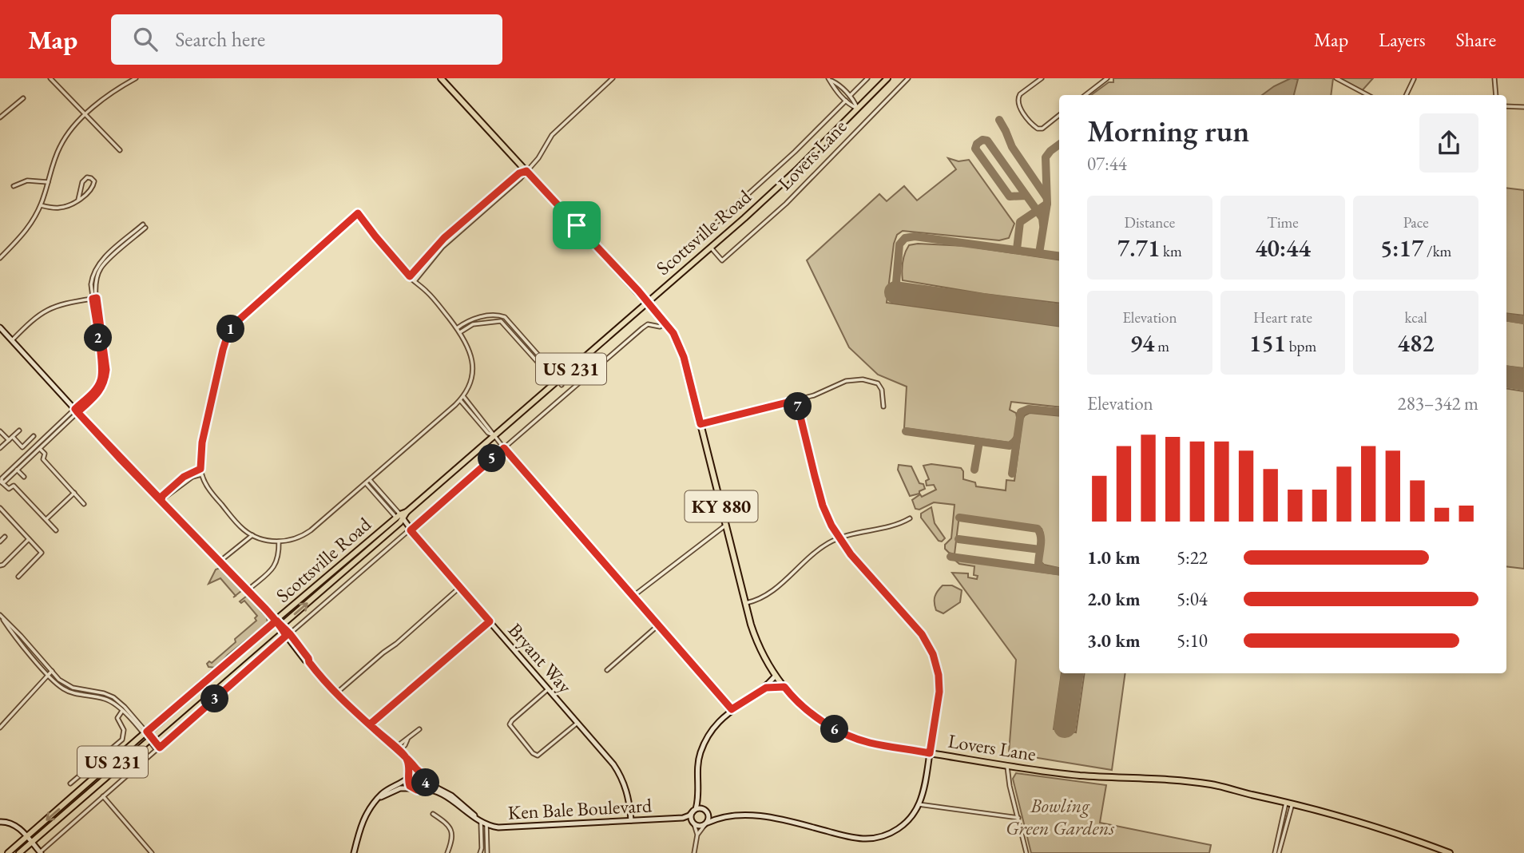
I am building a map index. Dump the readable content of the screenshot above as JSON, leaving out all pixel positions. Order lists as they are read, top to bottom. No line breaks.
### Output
{"streets":{"main road":["Lovers Lane","Scottsville Road","US 231","KY 880","Bryant Way","Ken Bale Boulevard"]},"crossings":[["Lovers Lane","Scottsville Road"],["Lovers Lane","Ken Bale Boulevard"],["Scottsville Road","Bryant Way"],["Bryant Way","Ken Bale Boulevard"]],"parks":["Bowling Green Gardens"],"page":{"header":"Map","search":"Search here","nav":["Map","Layers","Share"],"heading":["Morning run","07:44"],"stats":[["Distance","7.71 km"],["Time","40:44"],["Pace","5:17 /km"],["Elevation","94 m"],["Heart rate","151 bpm"],["kcal","482"]],"pins":["1","2","7","5","3","6","4"],"chart":["Elevation","283–342 m"],"list":[{"name":"1.0 km","note":"5:22"},{"name":"2.0 km","note":"5:04"},{"name":"3.0 km","note":"5:10"}]}}
